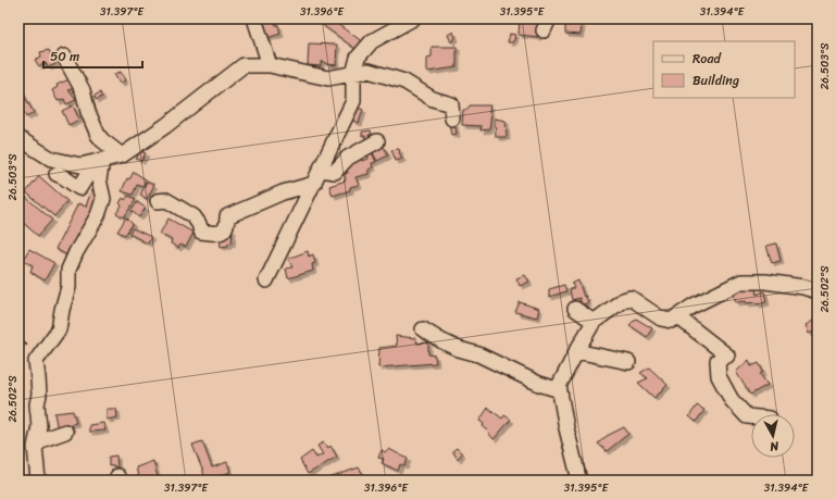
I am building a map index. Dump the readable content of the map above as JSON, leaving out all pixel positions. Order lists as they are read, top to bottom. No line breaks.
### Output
{"legend":["Road","Building"],"scale_bar":"50 m","north":"bottom","coordinates":["31.397°E","31.396°E","31.395°E","31.394°E","26.503°S","26.502°S"]}
